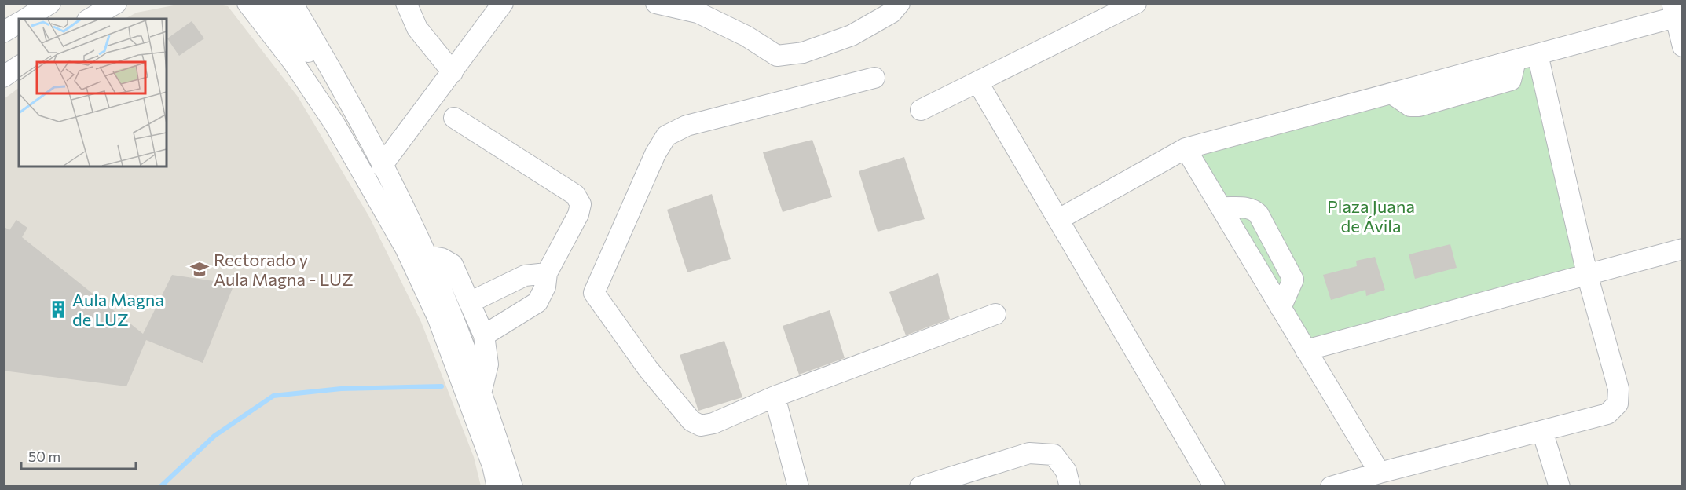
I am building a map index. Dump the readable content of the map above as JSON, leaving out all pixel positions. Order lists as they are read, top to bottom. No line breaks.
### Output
{"parks":["Plaza Juana de Ávila"],"places":{"school or university":["Rectorado y Aula Magna - LUZ"],"building":["Aula Magna de LUZ"]},"scale_bar":"50 m"}
